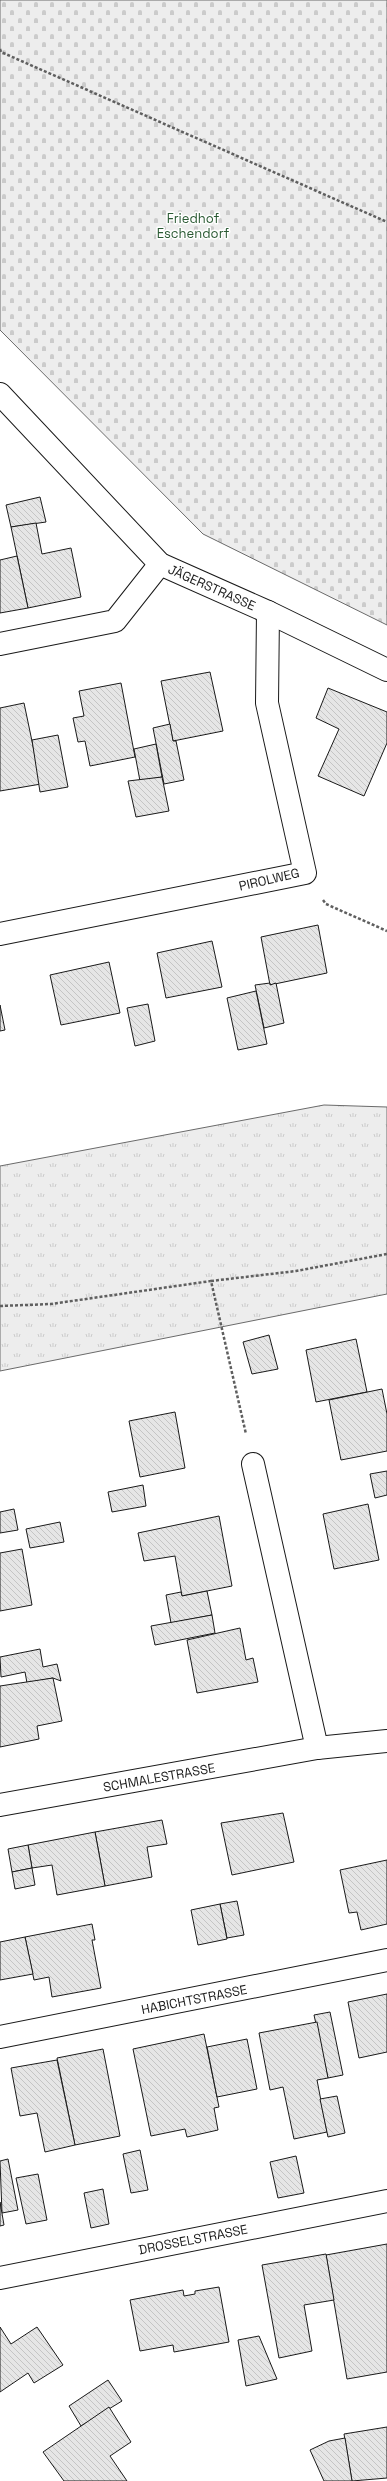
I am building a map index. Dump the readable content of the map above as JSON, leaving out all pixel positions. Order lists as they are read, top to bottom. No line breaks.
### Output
{"streets":{"street":["JÄGERSTRASSE","PIROLWEG","SCHMALESTRASSE","HABICHTSTRASSE","DROSSELSTRASSE"]},"crossings":[["JÄGERSTRASSE","PIROLWEG"]],"parks":["Friedhof Eschendorf"]}
